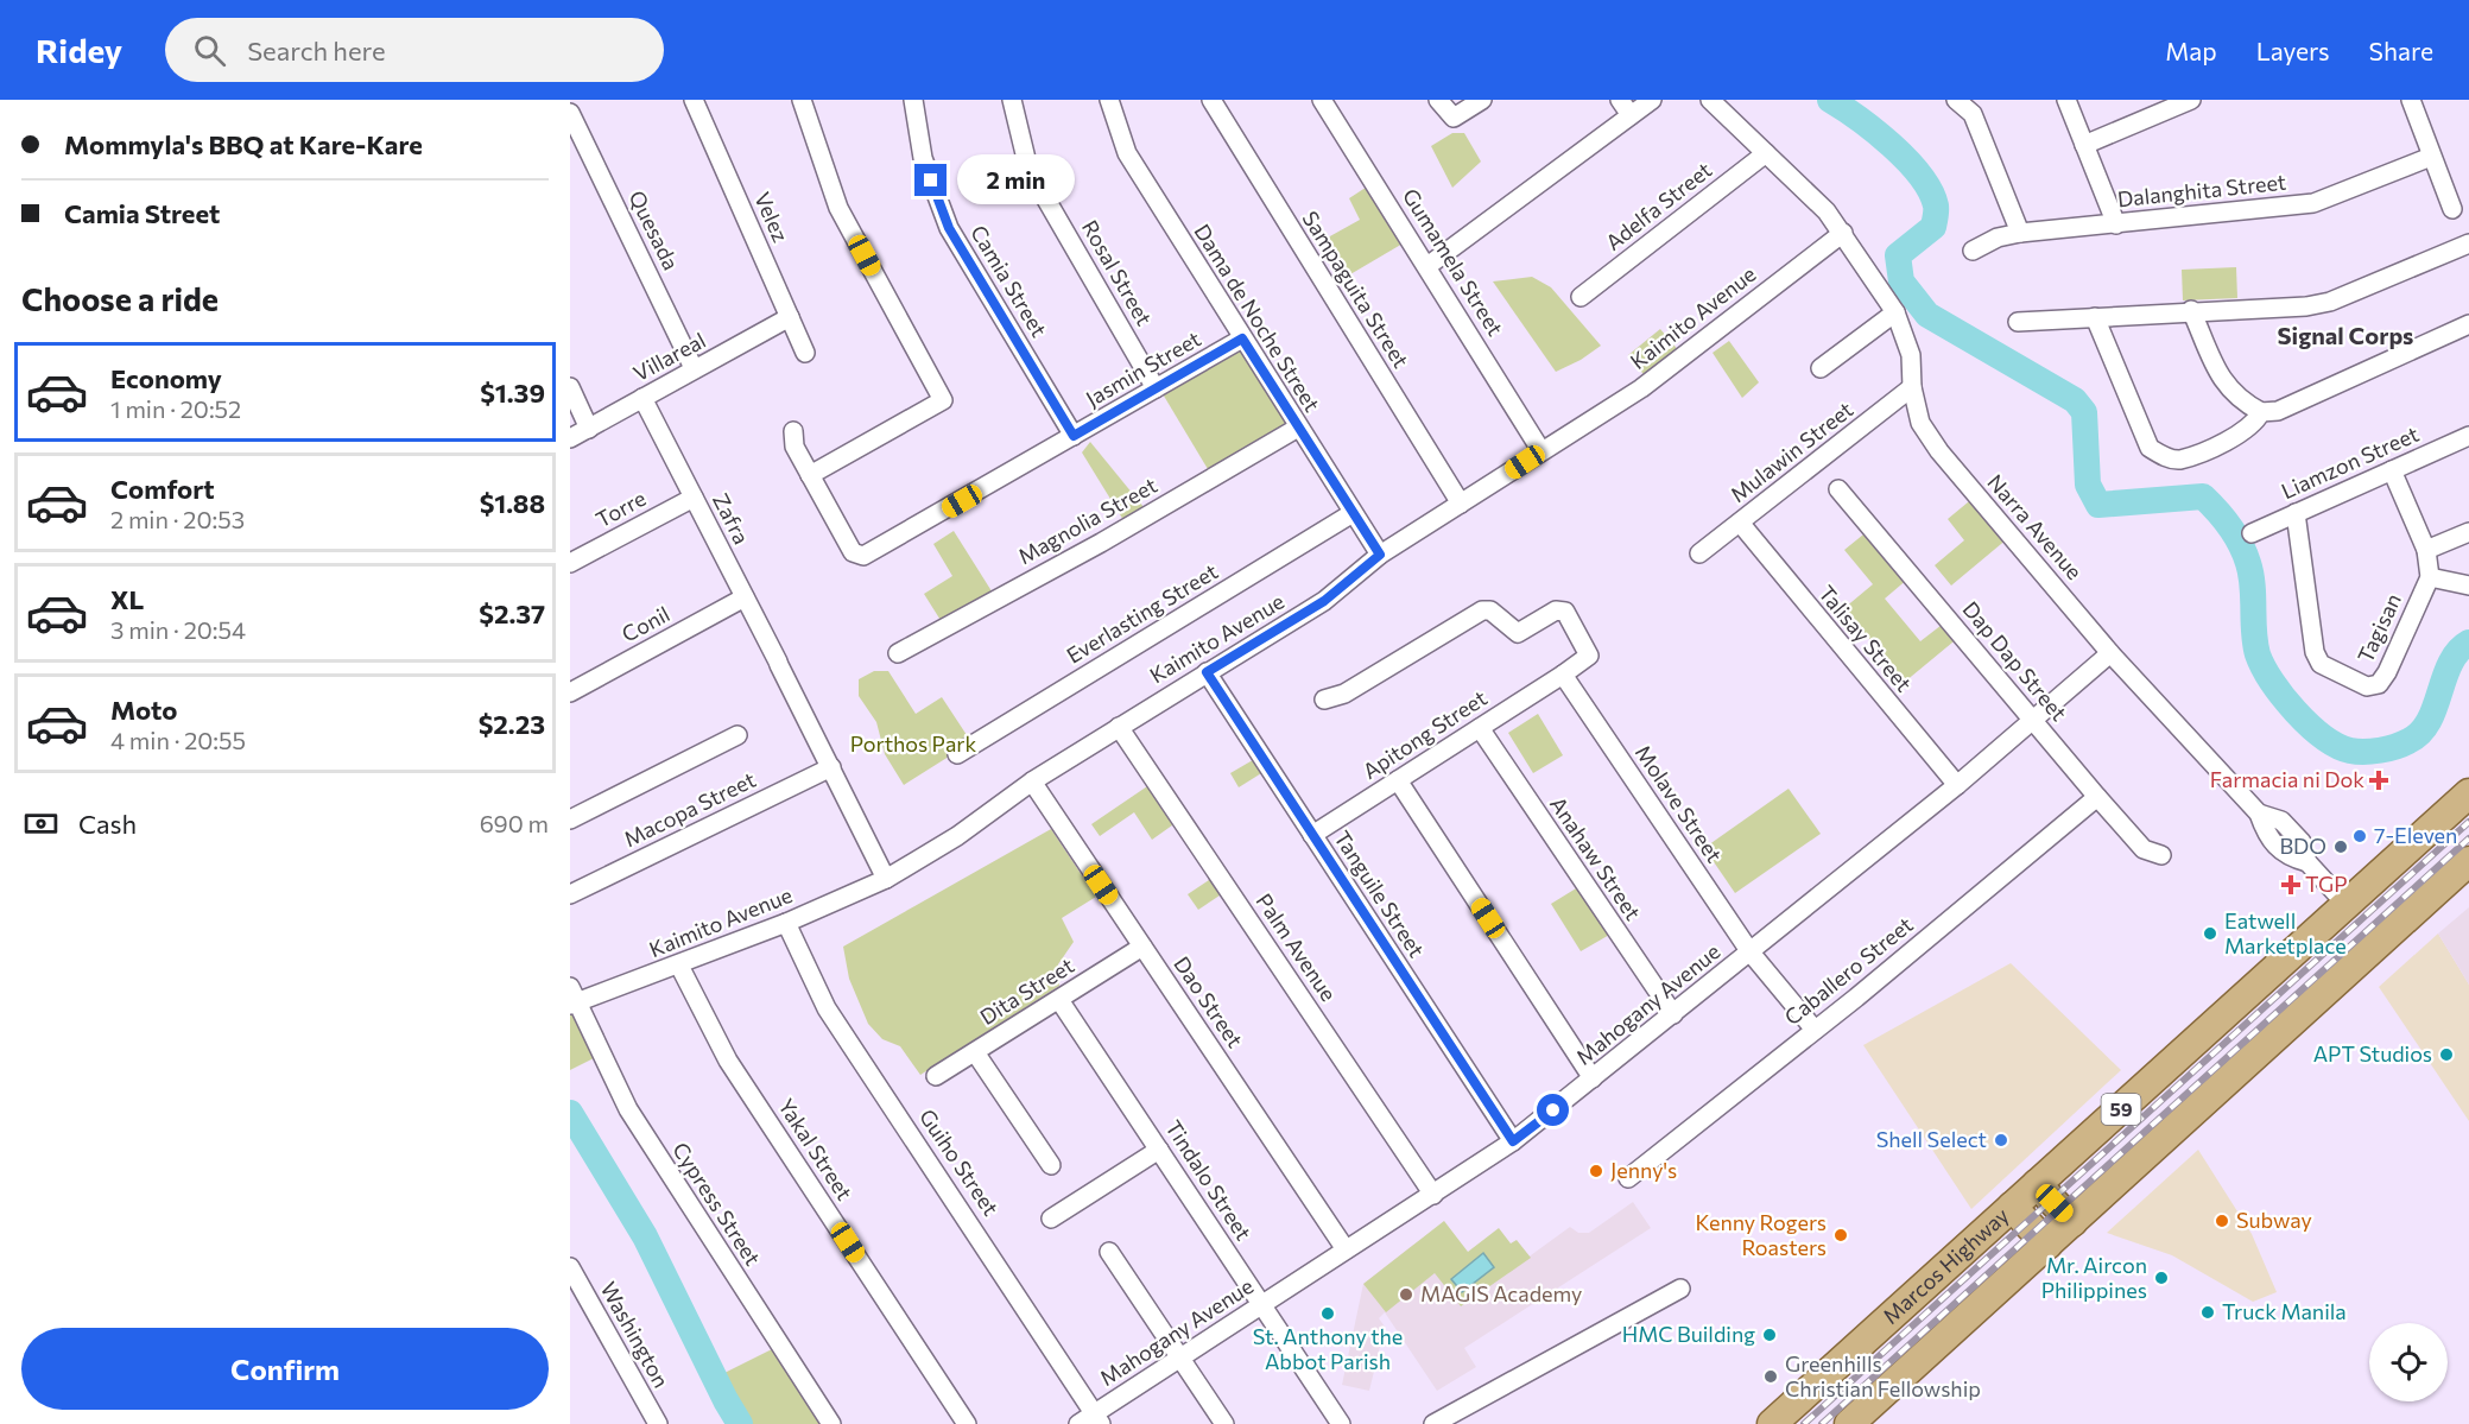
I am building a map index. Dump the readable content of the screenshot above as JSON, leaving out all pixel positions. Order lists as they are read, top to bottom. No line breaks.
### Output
{"streets":{"main road":["59","Marcos Highway"],"street":["Dalanghita Street","Adelfa Street","Velez","Quesada","Gumamela Street","Rosal Street","Camia Street","Sampaguita Street","Dama de Noche Street","Kaimito Avenue","Villareal","Jasmin Street","Mulawin Street","Liamzon Street","Torre","Zafra","Magnolia Street","Narra Avenue","Everlasting Street","Conil","Tagisan","Talisay Street","Dap Dap Street","Apitong Street","Molave Street","Macopa Street","Anahaw Street","Tanguile Street","Palm Avenue","Caballero Street","Dita Street","Dao Street","Mahogany Avenue","Yakal Street","Guiho Street","Tindalo Street","Cypress Street","Washington"]},"crossings":[["Adelfa Street","Narra Avenue"],["Velez","Villareal"],["Quesada","Villareal"],["Gumamela Street","Kaimito Avenue"],["Rosal Street","Jasmin Street"],["Camia Street","Jasmin Street"],["Sampaguita Street","Kaimito Avenue"],["Dama de Noche Street","Kaimito Avenue"],["Dama de Noche Street","Jasmin Street"],["Dama de Noche Street","Magnolia Street"],["Dama de Noche Street","Everlasting Street"],["Kaimito Avenue","Zafra"],["Kaimito Avenue","Narra Avenue"],["Kaimito Avenue","Tanguile Street"],["Kaimito Avenue","Palm Avenue"],["Kaimito Avenue","Dao Street"],["Kaimito Avenue","Yakal Street"],["Kaimito Avenue","Guiho Street"],["Kaimito Avenue","Cypress Street"],["Villareal","Zafra"],["Mulawin Street","Narra Avenue"],["Mulawin Street","Talisay Street"],["Liamzon Street","Tagisan"],["Torre","Zafra"],["Zafra","Conil"],["Zafra","Macopa Street"],["Narra Avenue","Mahogany Avenue"],["Narra Avenue","Marcos Highway"],["Talisay Street","Mahogany Avenue"],["Dap Dap Street","Caballero Street"],["Dap Dap Street","Mahogany Avenue"],["Apitong Street","Molave Street"],["Apitong Street","Anahaw Street"],["Apitong Street","Tanguile Street"],["Molave Street","Caballero Street"],["Molave Street","Mahogany Avenue"],["Anahaw Street","Mahogany Avenue"],["Tanguile Street","Mahogany Avenue"],["Palm Avenue","Mahogany Avenue"],["Dita Street","Dao Street"],["Dita Street","Tindalo Street"],["Dao Street","Mahogany Avenue"],["Mahogany Avenue","Guiho Street"],["Mahogany Avenue","Tindalo Street"]],"districts":["Signal Corps"],"parks":["Porthos Park"],"places":{"health":["Farmacia ni Dok","TGP"],"other":["7-Eleven","BDO","Eatwell Marketplace","APT Studios","Shell Select","Jenny's","Subway","Kenny Rogers Roasters","Mr. Aircon Philippines","MAGIS Academy","Truck Manila","St. Anthony the Abbot Parish","HMC Building","Greenhills Christian Fellowship"]},"page":{"header":"Ridey","search":"Search here","nav":["Map","Layers","Share"],"banner":["Mommyla's BBQ at Kare-Kare","Camia Street"],"bubble":"2 min","heading":"Choose a ride","list":[{"name":"Economy","note":"1 min · 20:52","value":"$1.39"},{"name":"Comfort","note":"2 min · 20:53","value":"$1.88"},{"name":"XL","note":"3 min · 20:54","value":"$2.37"},{"name":"Moto","note":"4 min · 20:55","value":"$2.23"}],"pay":["Cash","690 m"],"buttons":"Confirm"}}
